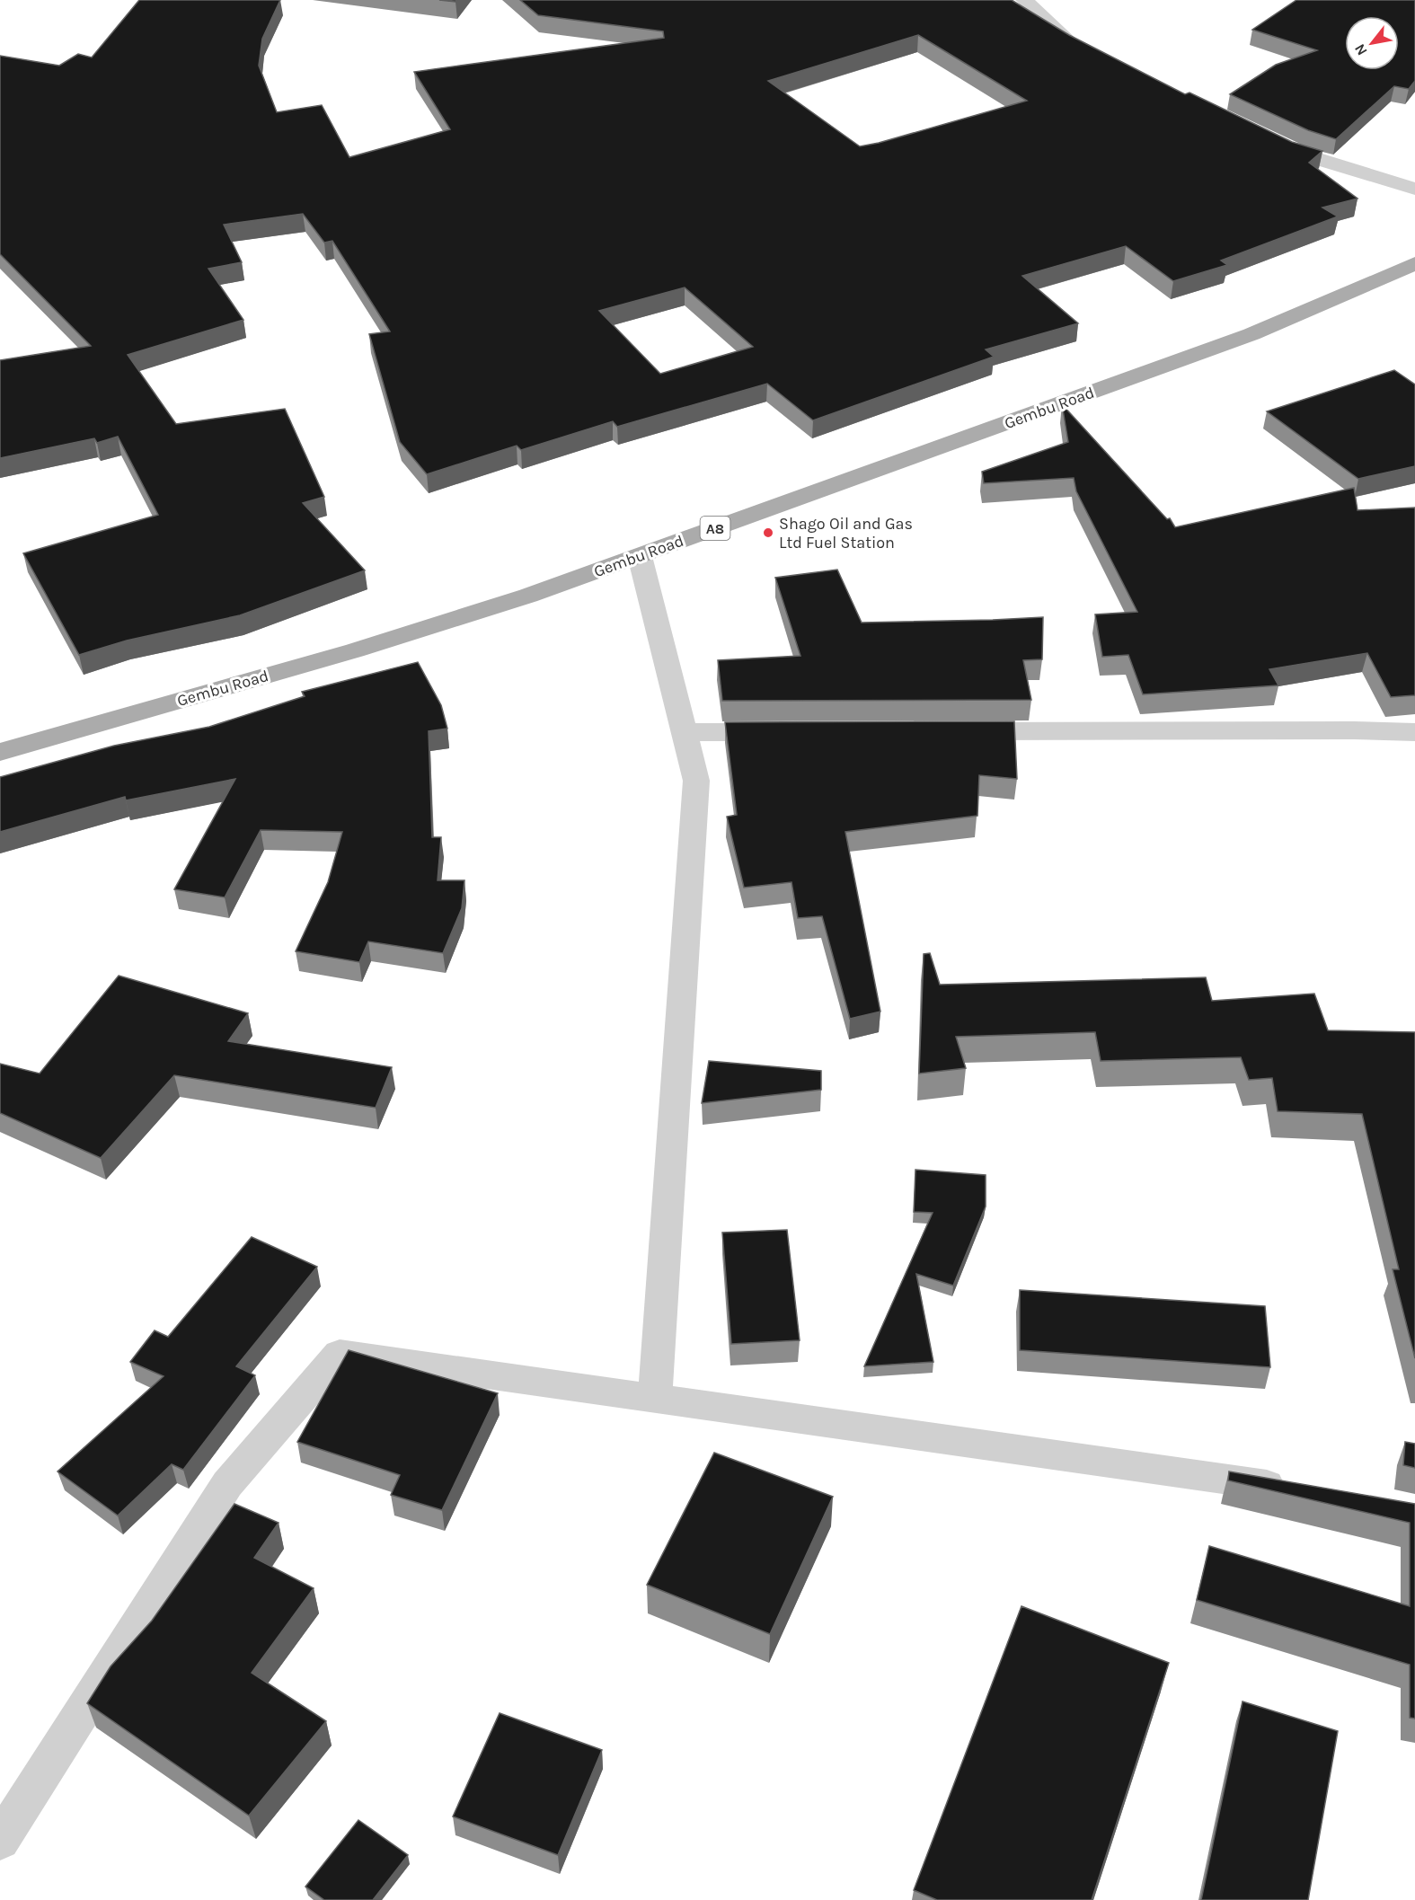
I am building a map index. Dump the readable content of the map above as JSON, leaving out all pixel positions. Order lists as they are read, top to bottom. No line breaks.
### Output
{"streets":{"main road":["Gembu Road","A8"]},"places":["Shago Oil and Gas Ltd Fuel Station"],"north":"bottom left"}
